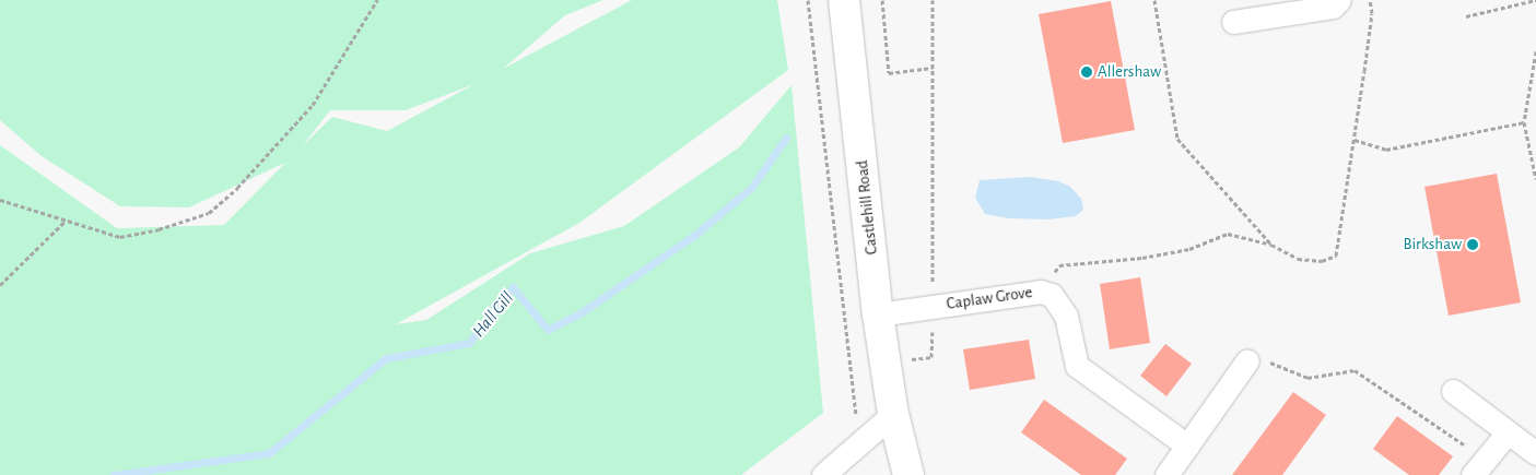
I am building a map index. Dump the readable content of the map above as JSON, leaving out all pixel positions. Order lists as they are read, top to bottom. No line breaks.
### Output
{"streets":{"main road":["Castlehill Road"],"street":["Caplaw Grove"]},"crossings":[["Castlehill Road","Caplaw Grove"]],"water":["Hall Gill"],"places":["Allershaw","Birkshaw"]}
